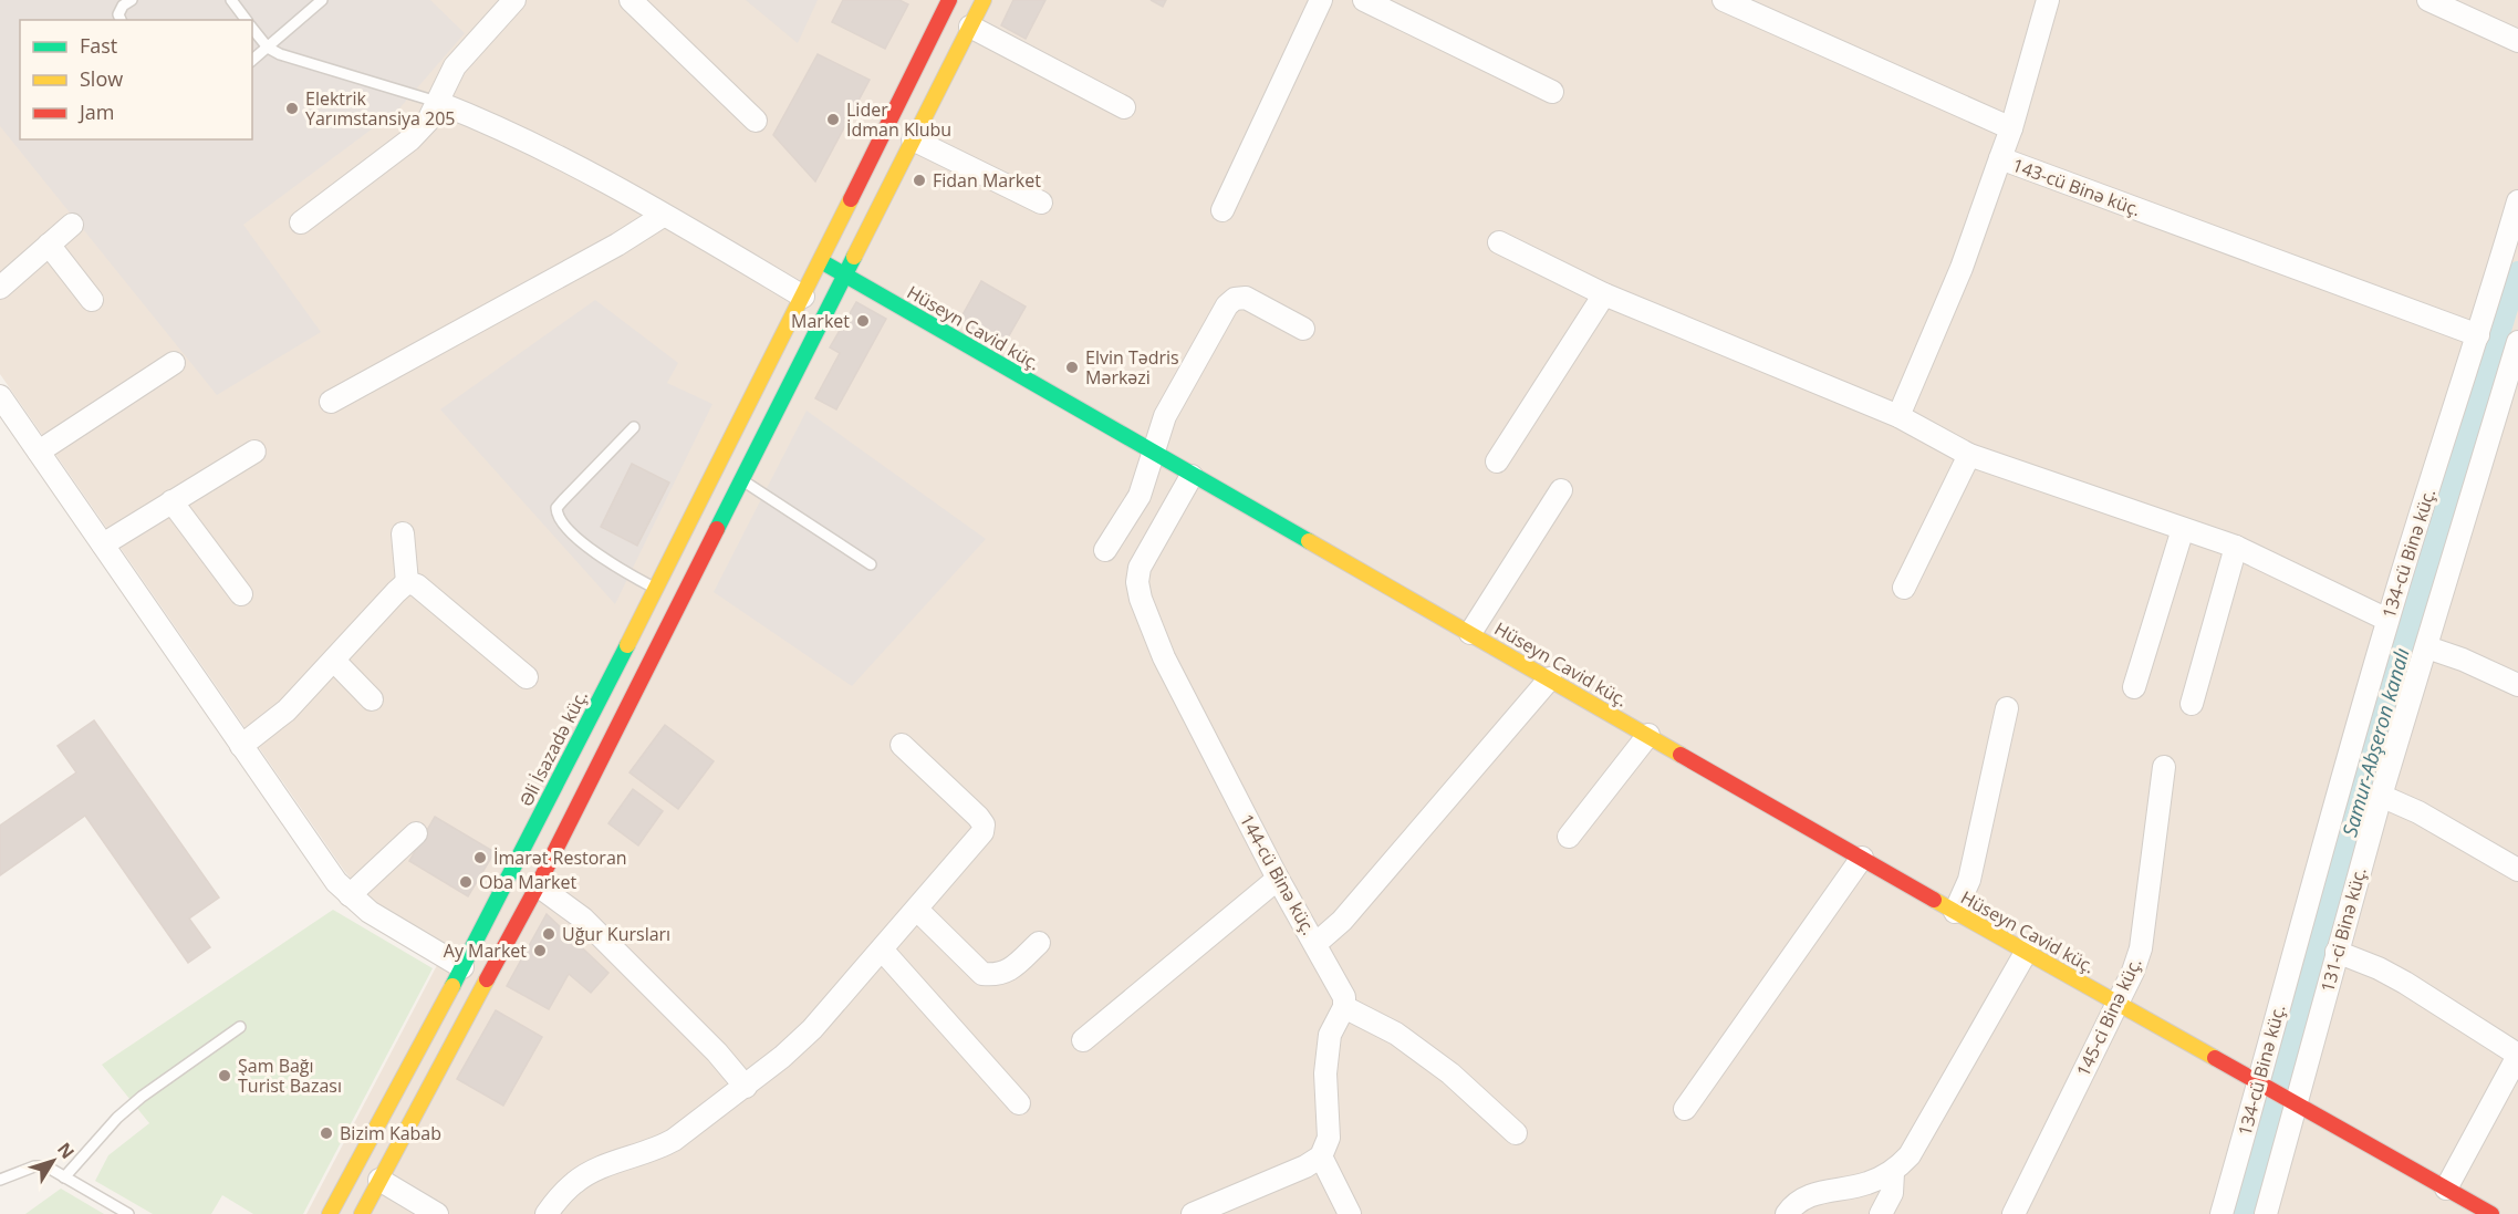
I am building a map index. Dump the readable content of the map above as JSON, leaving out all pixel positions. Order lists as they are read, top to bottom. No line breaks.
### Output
{"streets":{"main road":["Hüseyn Cavid küç.","Əli İsazadə küç."],"street":["143-cü Binə küç.","134-cü Binə küç.","144-cü Binə küç.","131-ci Binə küç.","145-ci Binə küç."]},"crossings":[["143-cü Binə küç.","134-cü Binə küç."],["Hüseyn Cavid küç.","134-cü Binə küç."],["Hüseyn Cavid küç.","Əli İsazadə küç."],["Hüseyn Cavid küç.","144-cü Binə küç."],["Hüseyn Cavid küç.","131-ci Binə küç."],["Hüseyn Cavid küç.","145-ci Binə küç."]],"water":["Samur-Abşeron kanalı"],"places":["Elektrik Yarımstansiya 205","Lider İdman Klubu","Fidan Market","Market","Elvin Tədris Mərkəzi","İmarət Restoran","Oba Market","Uğur Kursları","Ay Market","Şam Bağı Turist Bazası","Bizim Kabab"],"legend":["Fast","Slow","Jam"],"north":"top right"}
